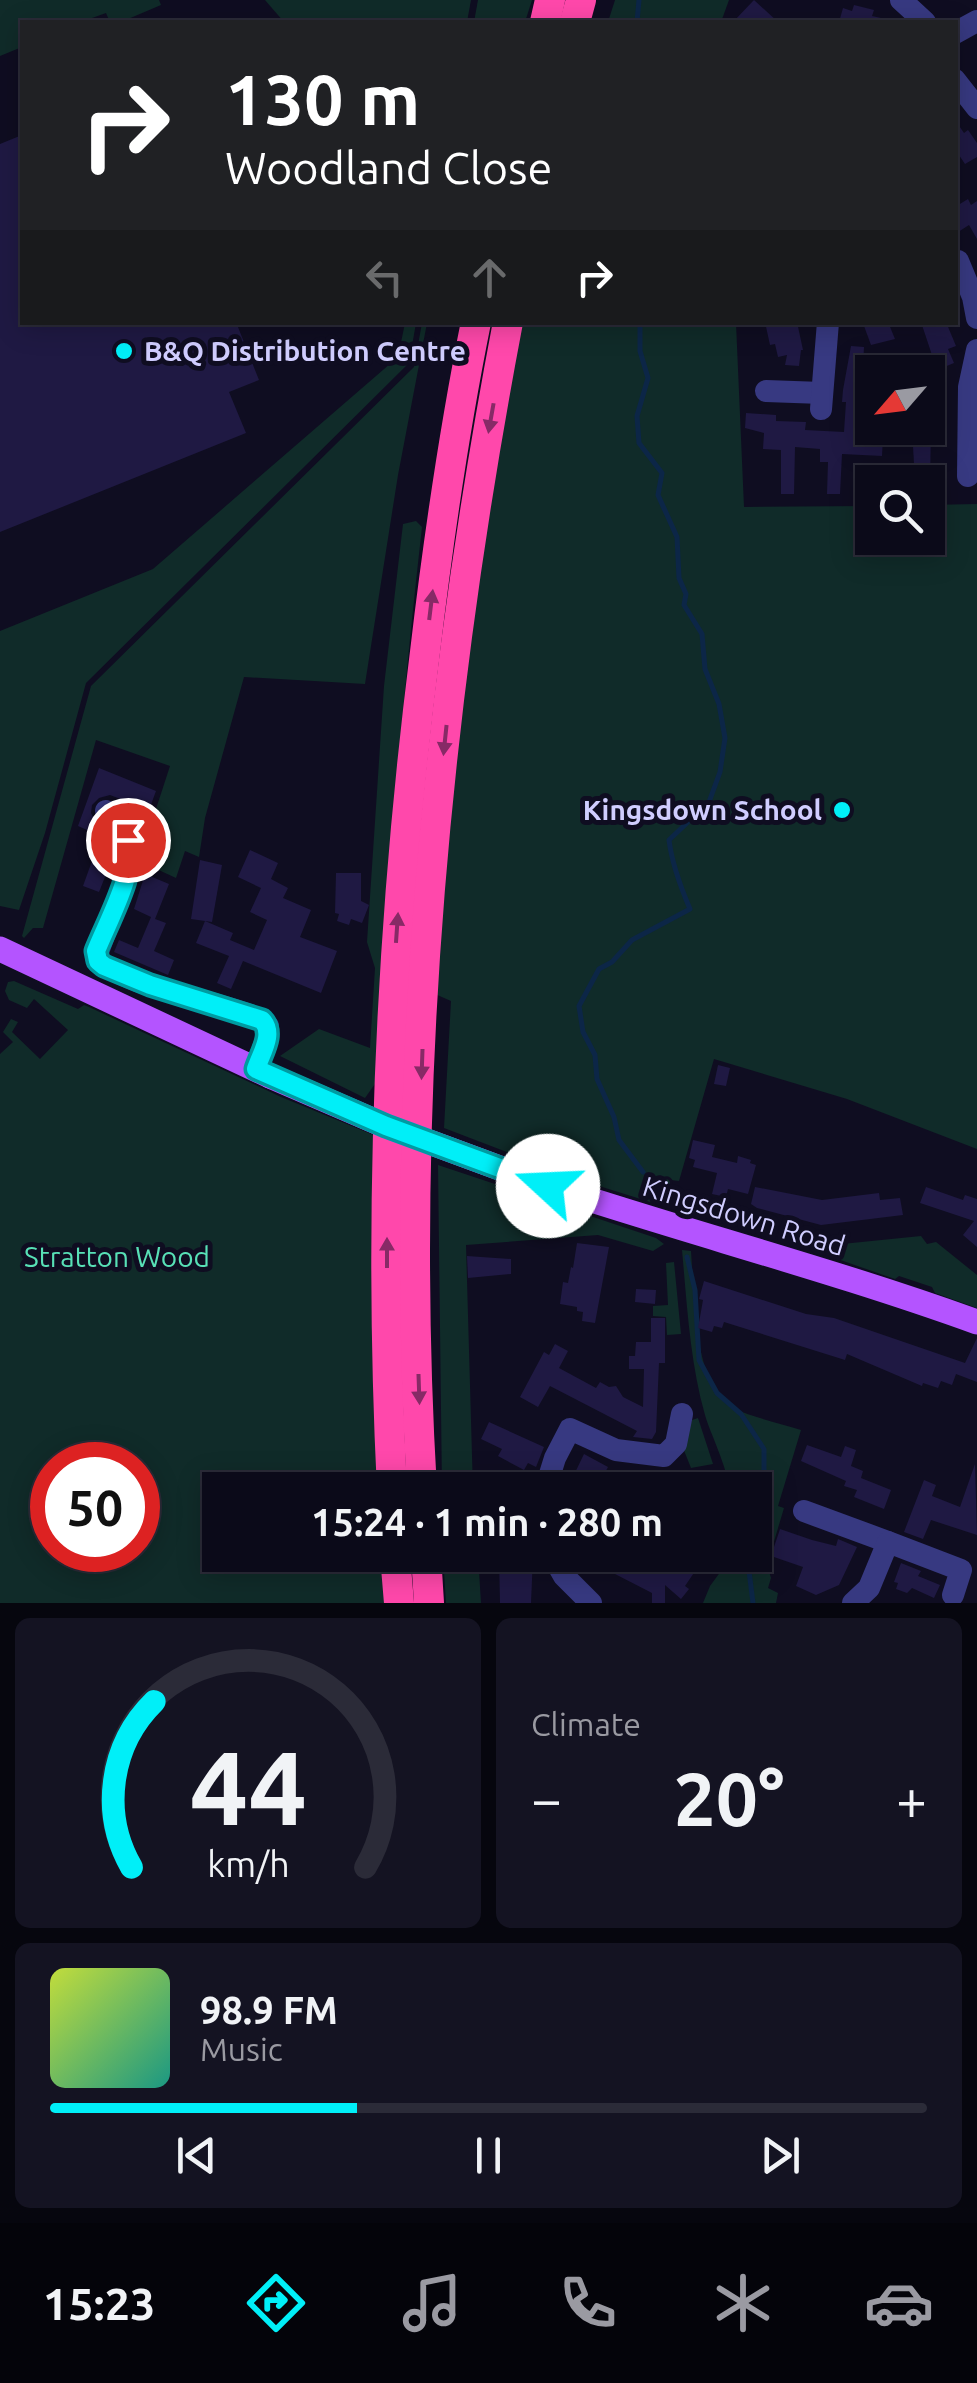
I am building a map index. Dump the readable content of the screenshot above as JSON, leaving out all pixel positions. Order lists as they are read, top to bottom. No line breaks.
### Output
{"streets":{"main road":["Kingsdown Road"]},"parks":["Stratton Wood"],"places":["B&Q Distribution Centre","Kingsdown School"],"north":"bottom left","page":{"turn":["130 m","Woodland Close"],"limit":"50","trip":"15:24 · 1 min · 280 m","tile":"Climate","heat":["−","20°","+"],"song":["98.9 FM","Music"],"tabs":"15:23","gauge":["44","km/h"]}}
